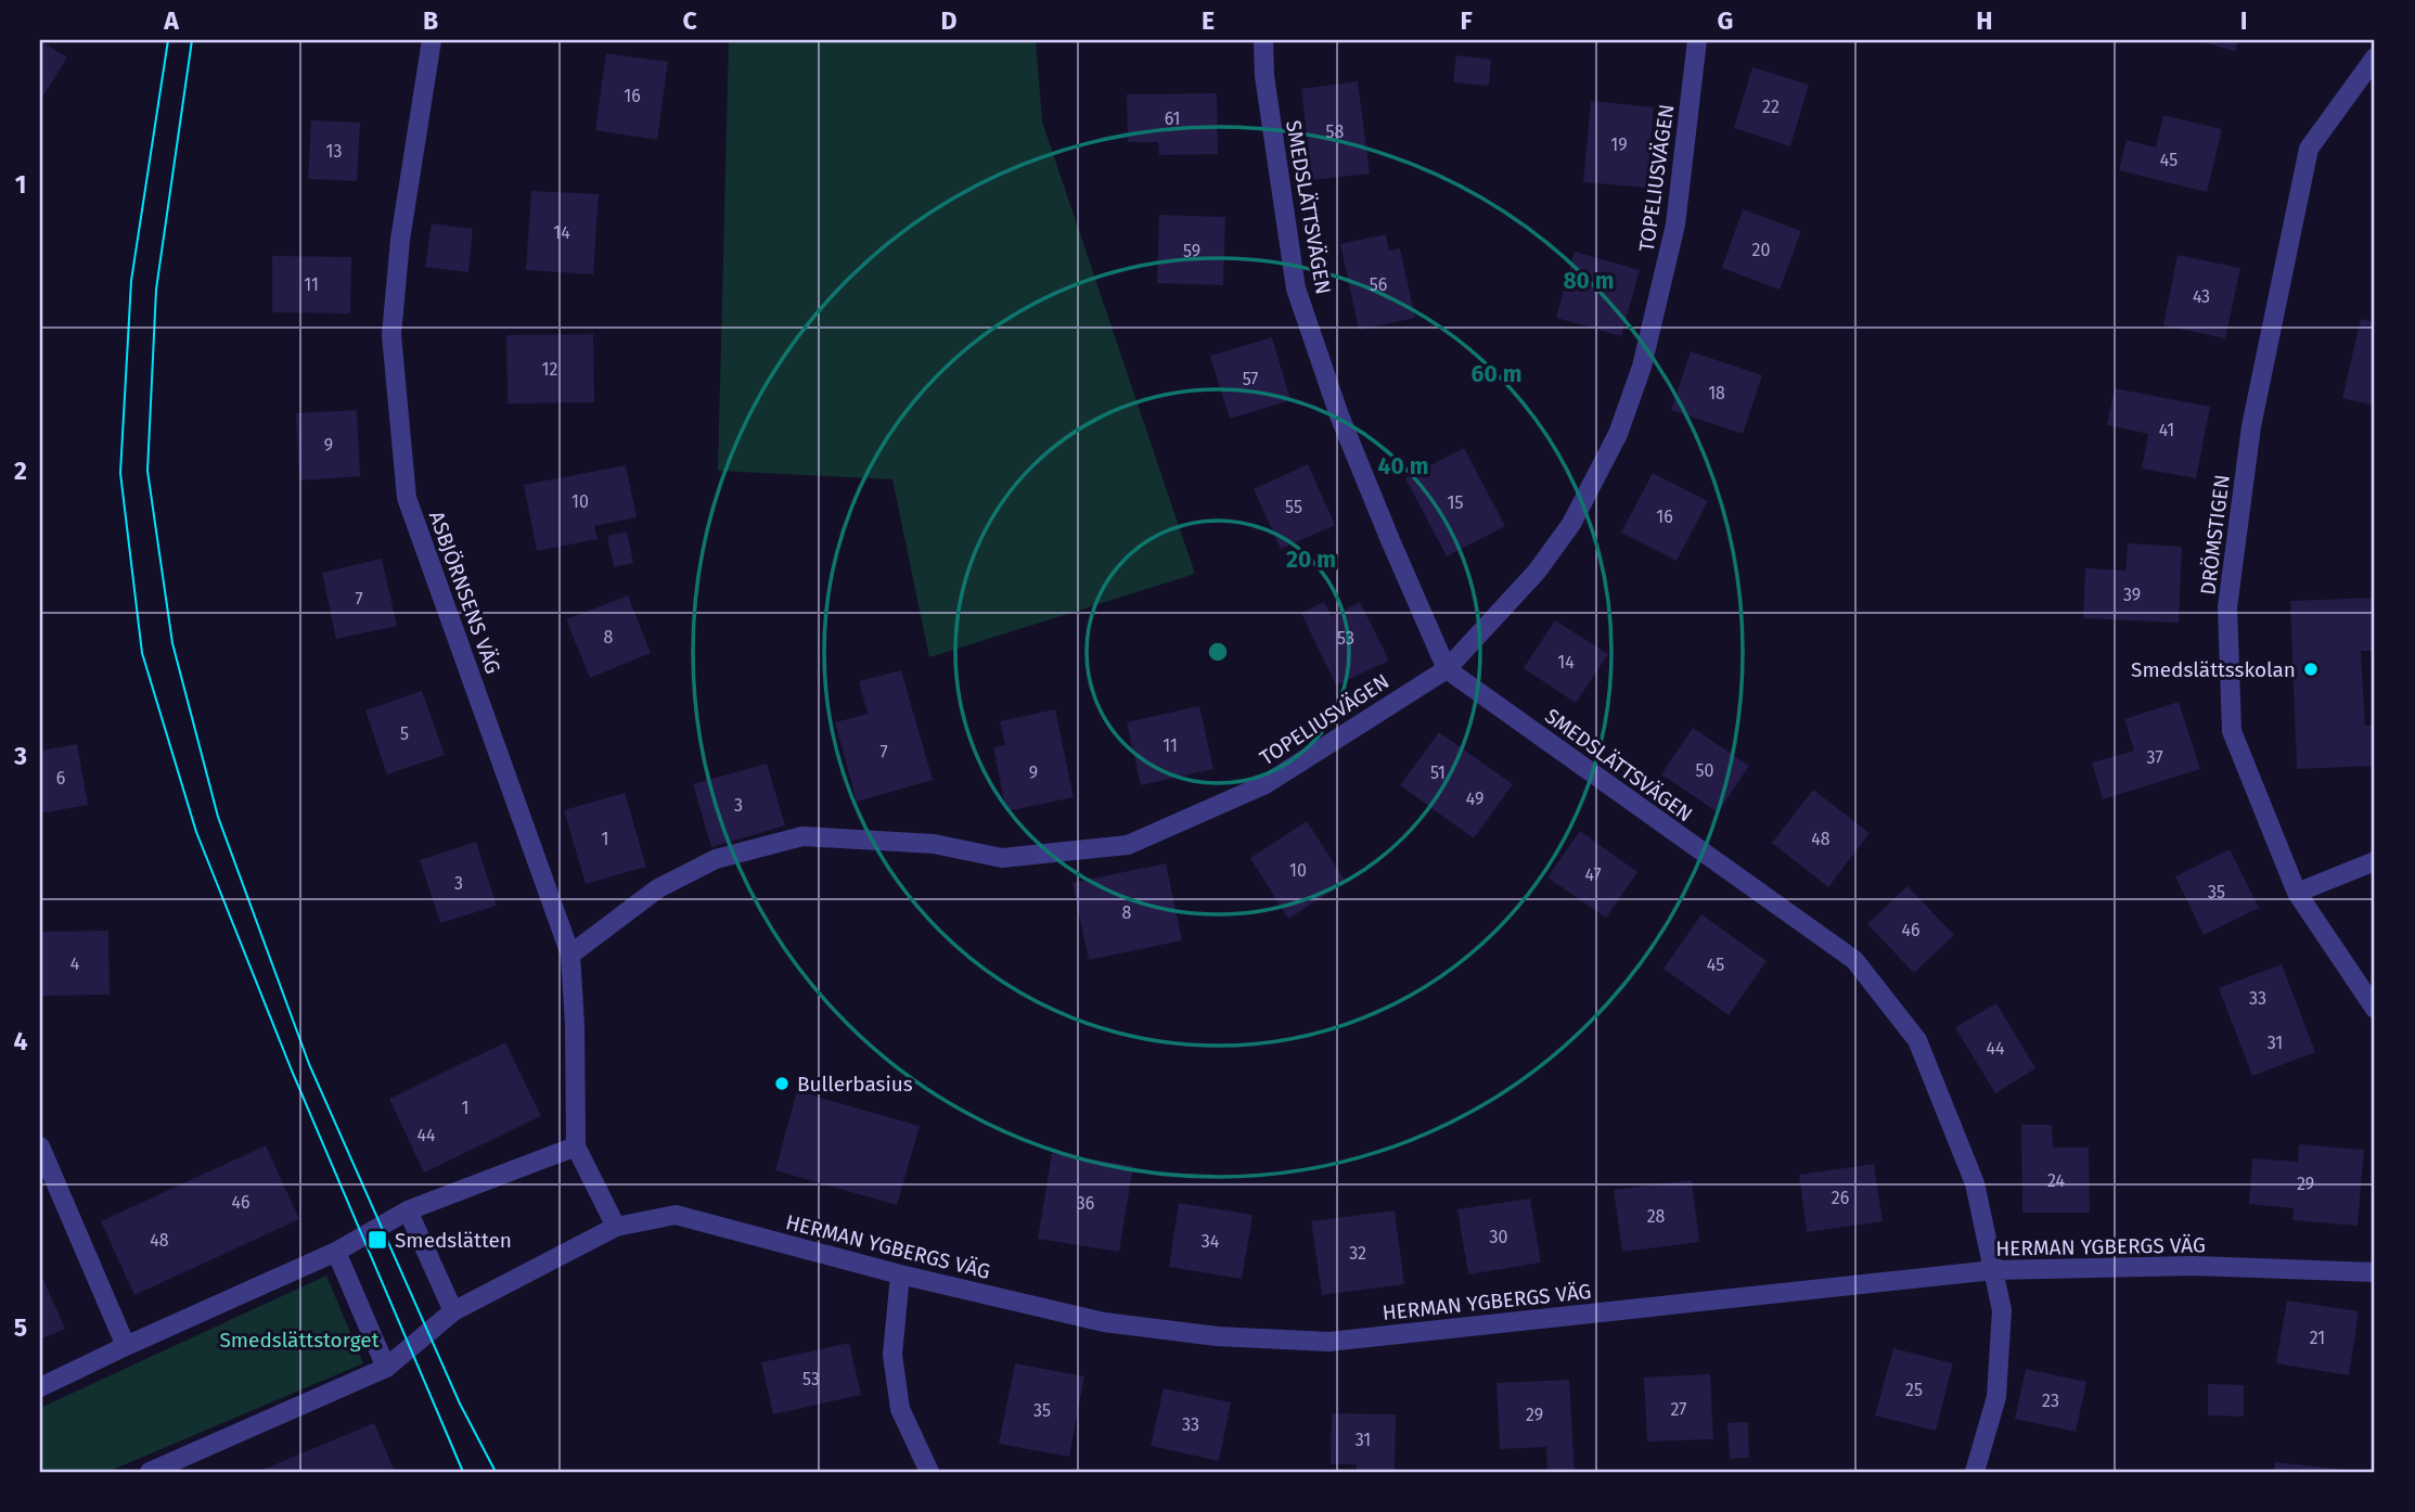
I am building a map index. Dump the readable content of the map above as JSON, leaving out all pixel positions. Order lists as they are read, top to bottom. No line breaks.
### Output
{"streets":{"street":["TOPELIUSVÄGEN","SMEDSLÄTTSVÄGEN","DRÖMSTIGEN","ASBJÖRNSENS VÄG","HERMAN YGBERGS VÄG"]},"crossings":[["TOPELIUSVÄGEN","SMEDSLÄTTSVÄGEN"],["TOPELIUSVÄGEN","ASBJÖRNSENS VÄG"],["SMEDSLÄTTSVÄGEN","HERMAN YGBERGS VÄG"]],"parks":["Smedslättstorget"],"places":{"other":["Smedslättsskolan","Bullerbasius"],"transit":["Smedslätten"]},"house_numbers":["16","22","61","58","19","13","45","14","20","59","11","56","43","12","57","18","41","9","10","15","55","16","39","7","8","53","14","5","11","7","37","50","9","51","6","49","3","1","48","10","47","3","35","8","46","4","45","33","31","44","1","44","24","29","26","46","36","28","30","48","34","32","21","53","25","23","27","35","29","33","31"],"grid":{"columns":["A","B","C","D","E","F","G","H","I"],"rows":["1","2","3","4","5"]},"rings":["80 m","60 m","40 m","20 m"]}
